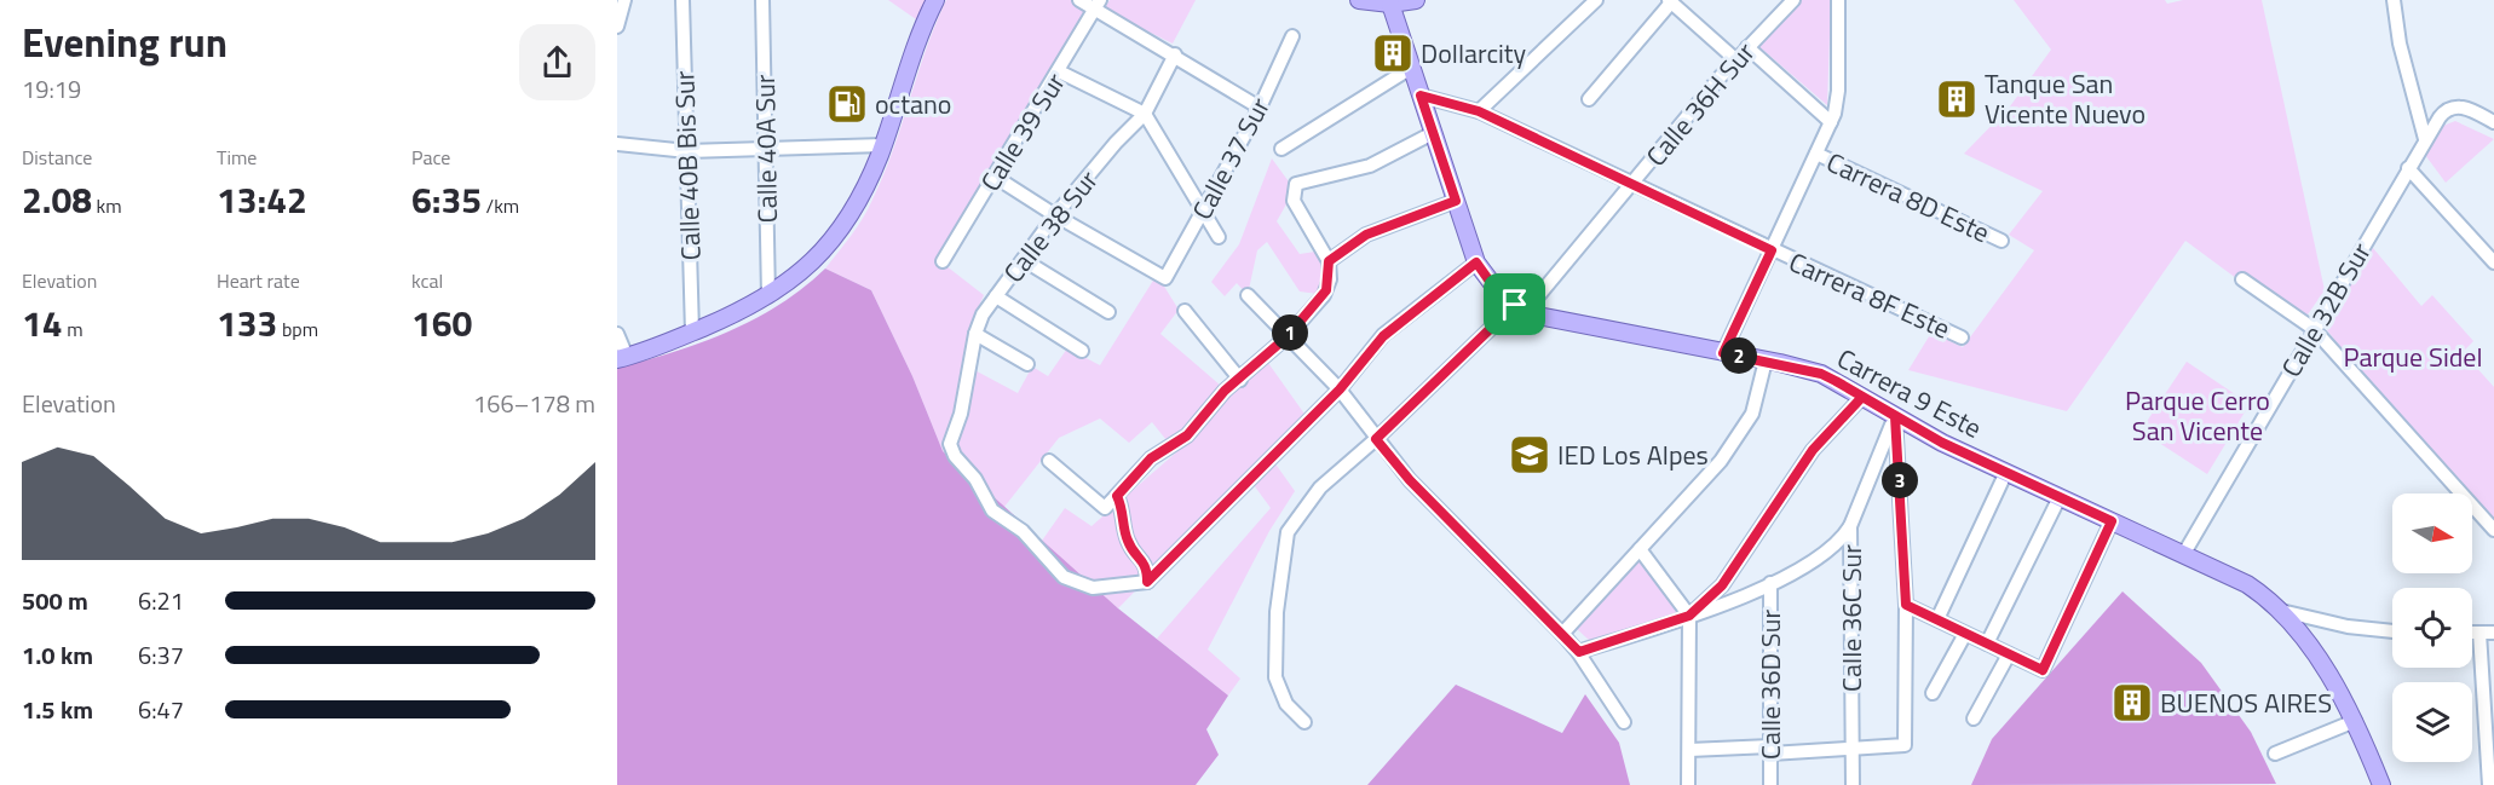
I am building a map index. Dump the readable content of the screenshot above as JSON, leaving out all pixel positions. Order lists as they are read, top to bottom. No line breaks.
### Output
{"streets":{"main road":["Carrera 9 Este"],"street":["Calle 36H Sur","Calle 39 Sur","Calle 40A Sur","Calle 37 Sur","Calle 40B Bis Sur","Carrera 8D Este","Calle 38 Sur","Carrera 8F Este","Calle 32B Sur","Calle 36C Sur","Calle 36D Sur"]},"crossings":[["Calle 36H Sur","Carrera 8F Este"],["Calle 36H Sur","Carrera 9 Este"],["Calle 37 Sur","Calle 38 Sur"],["Carrera 8F Este","Carrera 9 Este"],["Calle 32B Sur","Carrera 9 Este"],["Carrera 9 Este","Calle 36C Sur"]],"parks":["Parque Sidel","Parque Cerro San Vicente"],"places":{"building":["Dollarcity","Tanque San Vicente Nuevo","BUENOS AIRES"],"fuel station":["octano"],"school or university":["IED Los Alpes"]},"north":"right","page":{"heading":["Evening run","19:19"],"stats":[["Distance","2.08 km"],["Time","13:42"],["Pace","6:35 /km"],["Elevation","14 m"],["Heart rate","133 bpm"],["kcal","160"]],"pins":["1","2","3"],"chart":["Elevation","166–178 m"],"list":[{"name":"500 m","note":"6:21"},{"name":"1.0 km","note":"6:37"},{"name":"1.5 km","note":"6:47"}]}}
